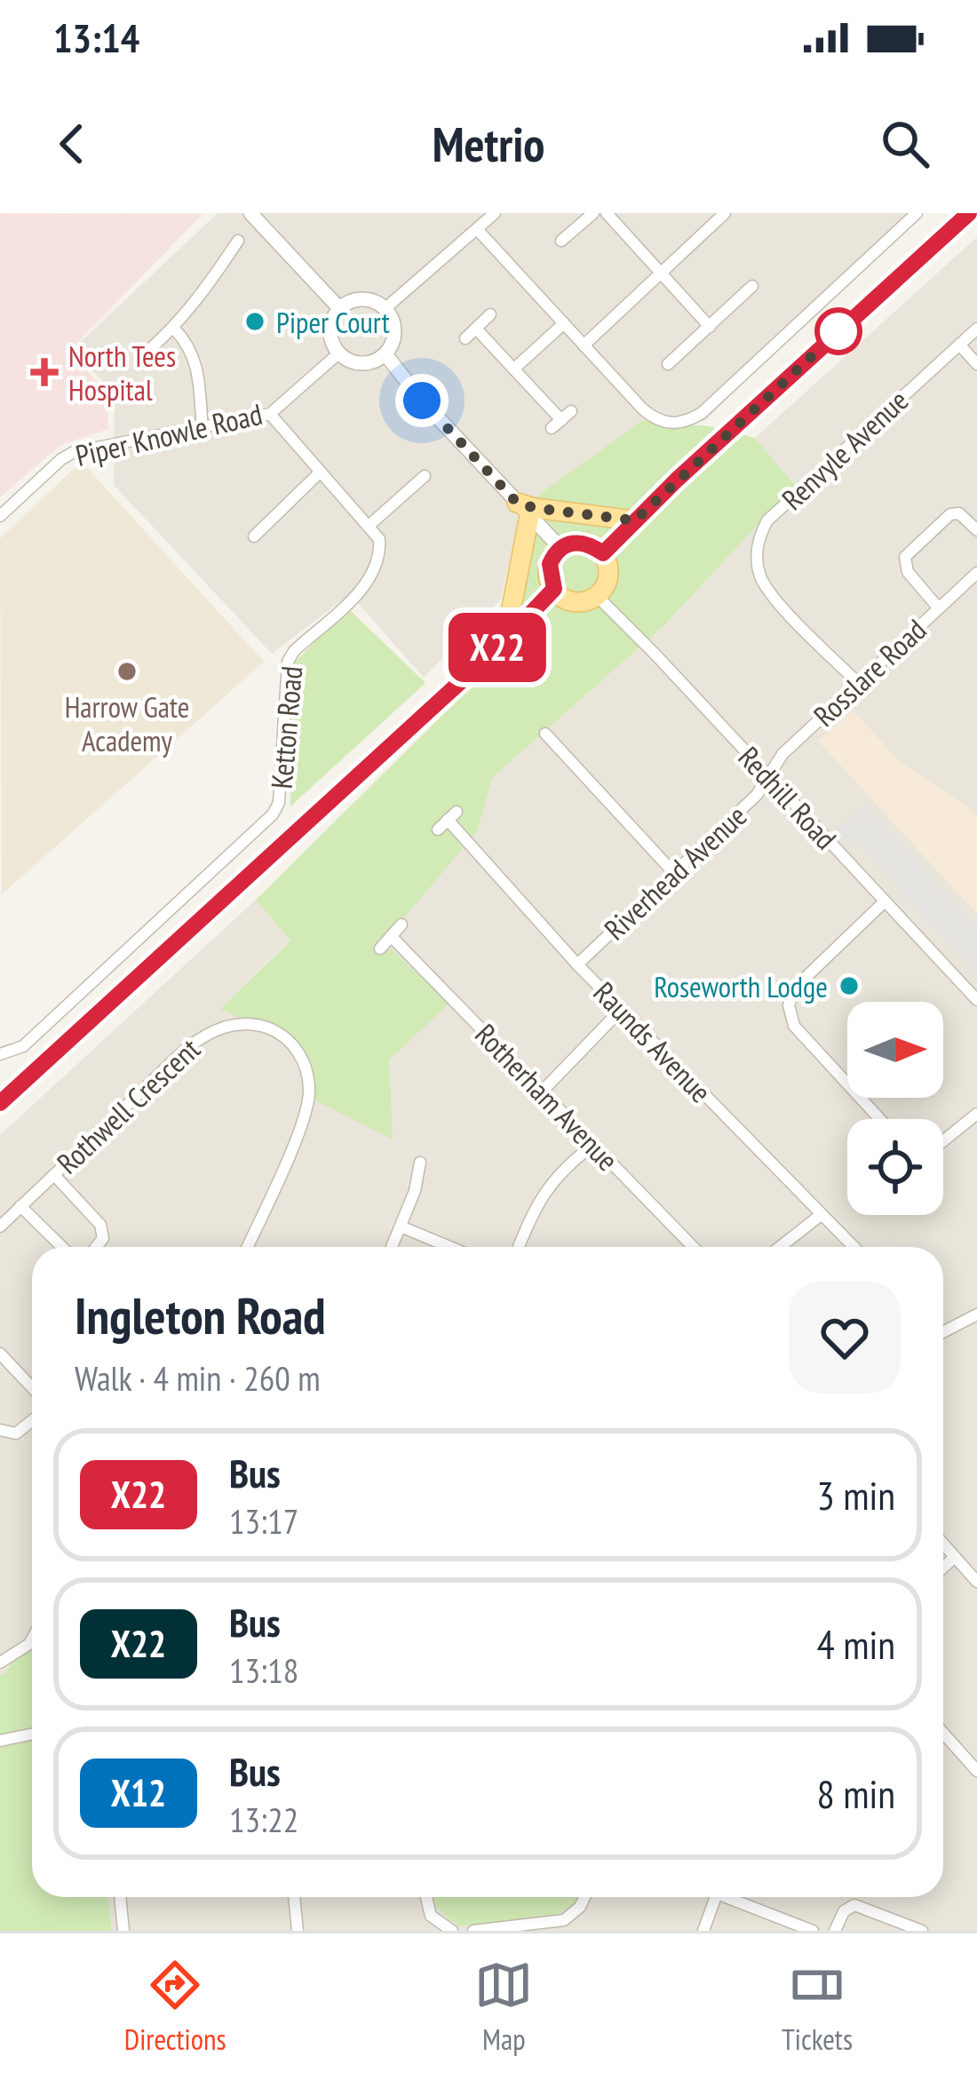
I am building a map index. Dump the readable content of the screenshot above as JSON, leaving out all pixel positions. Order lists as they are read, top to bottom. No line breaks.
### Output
{"streets":{"street":["Piper Knowle Road","Renvyle Avenue","Rosslare Road","Ketton Road","Redhill Road","Riverhead Avenue","Raunds Avenue","Rotherham Avenue","Rothwell Crescent"]},"crossings":[["Renvyle Avenue","Rosslare Road"],["Rosslare Road","Redhill Road"],["Rosslare Road","Riverhead Avenue"],["Redhill Road","Riverhead Avenue"],["Riverhead Avenue","Raunds Avenue"]],"places":{"other":["Piper Court","Harrow Gate Academy","Roseworth Lodge"],"health":["North Tees Hospital"]},"lines":["bus line X22"],"north":"right","page":{"status":"13:14","header":"Metrio","on_map":"X22","heading":["Ingleton Road","Walk · 4 min · 260 m"],"list":[{"mark":"X22","name":"Bus","note":"13:17","value":"3 min"},{"mark":"X22","name":"Bus","note":"13:18","value":"4 min"},{"mark":"X12","name":"Bus","note":"13:22","value":"8 min"}],"tabs":["Directions","Map","Tickets"]}}
